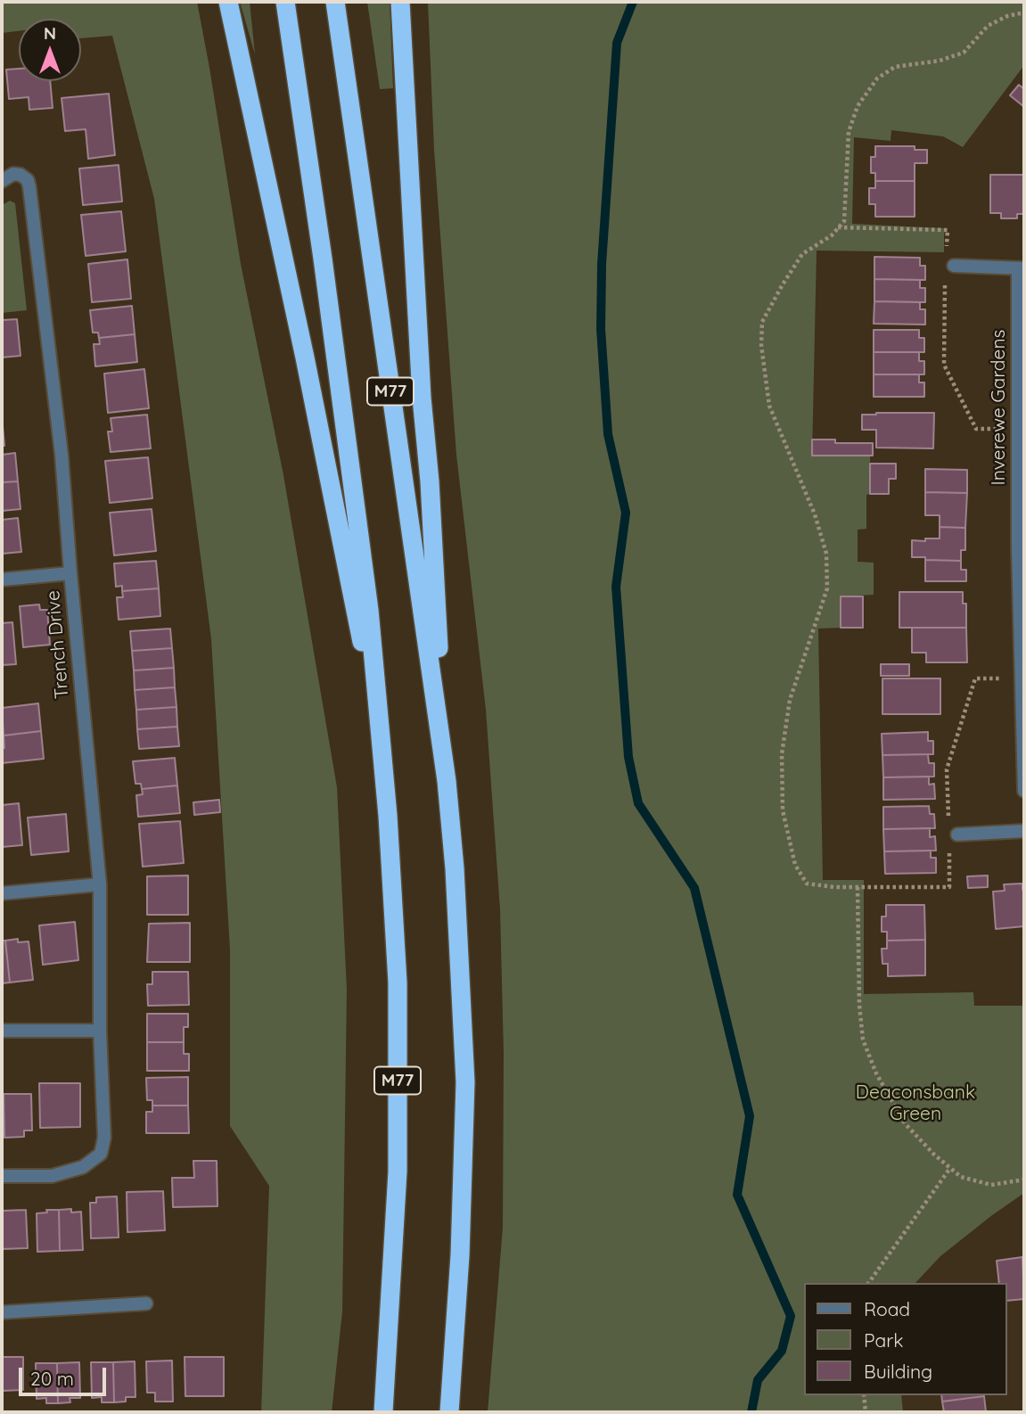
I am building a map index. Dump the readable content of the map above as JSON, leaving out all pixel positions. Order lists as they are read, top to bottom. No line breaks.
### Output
{"streets":{"highway":["M77"],"street":["Inverewe Gardens","Trench Drive"]},"parks":["Deaconsbank Green"],"legend":["Road","Park","Building"],"scale_bar":"20 m","north":"top"}
